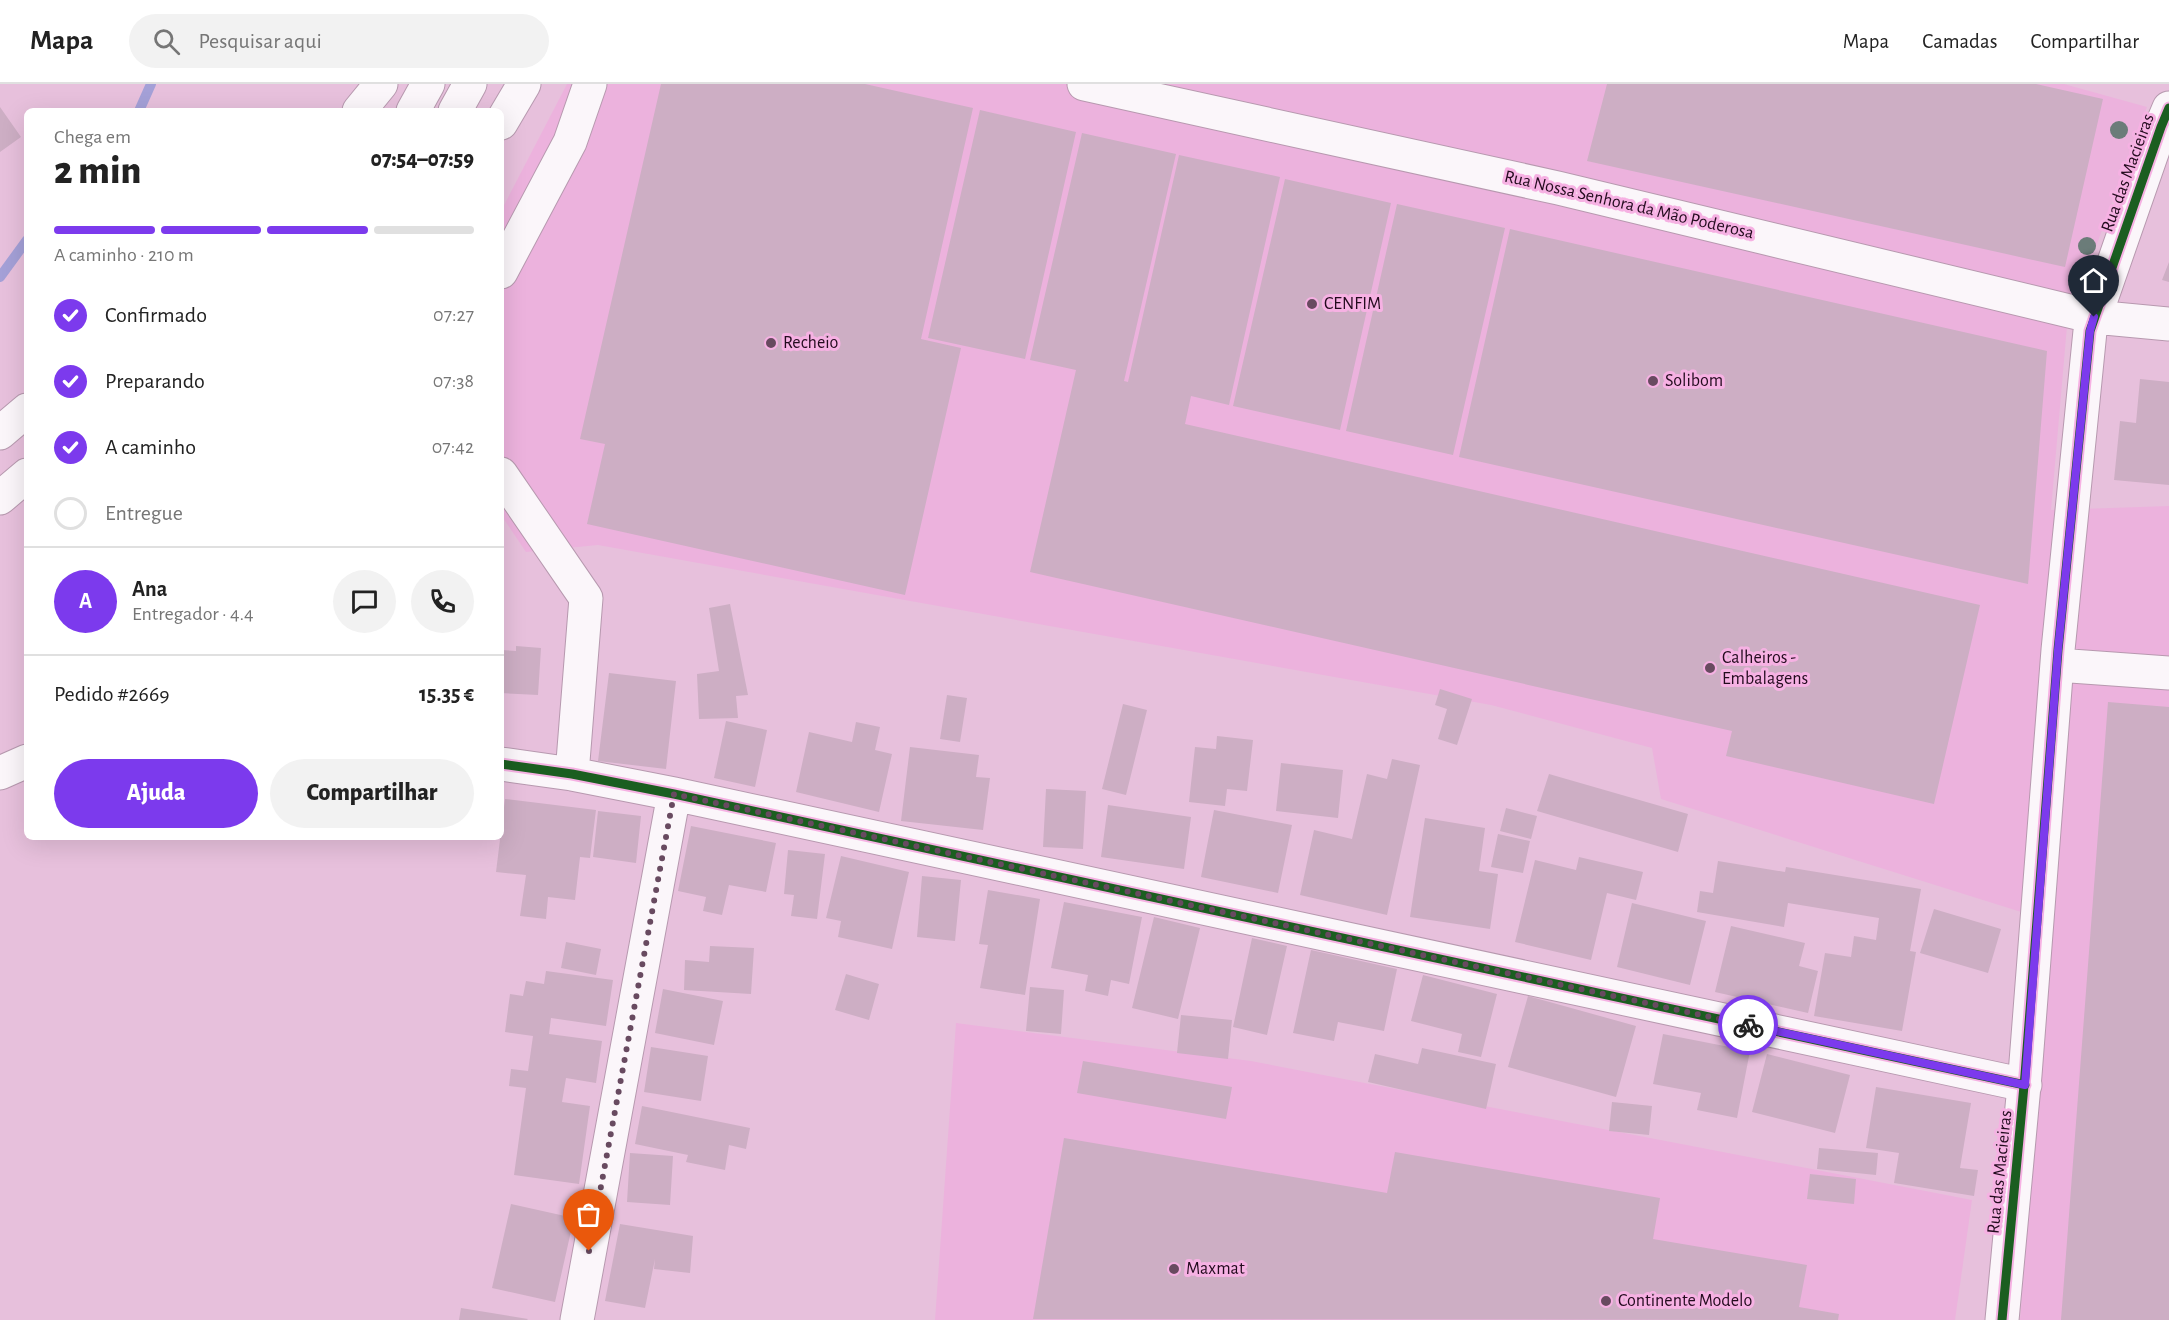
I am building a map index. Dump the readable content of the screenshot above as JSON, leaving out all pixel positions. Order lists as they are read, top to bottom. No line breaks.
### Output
{"streets":{"main road":["Rua das Macieiras","Rua Nossa Senhora da Mão Poderosa"]},"crossings":[["Rua das Macieiras","Rua Nossa Senhora da Mão Poderosa"]],"places":["CENFIM","Recheio","Solibom","Calheiros - Embalagens","Maxmat","Continente Modelo"],"page":{"header":"Mapa","search":"Pesquisar aqui","nav":["Mapa","Camadas","Compartilhar"],"heading":["2 min","Chega em","07:54–07:59"],"panel":["Ana","Entregador · 4.4","Pedido #2669","15.35 €"],"bar":"A caminho · 210 m","list":[["Confirmado","07:27"],["Preparando","07:38"],["A caminho","07:42"],"Entregue"],"round":"A","buttons":["Ajuda","Compartilhar"]}}
